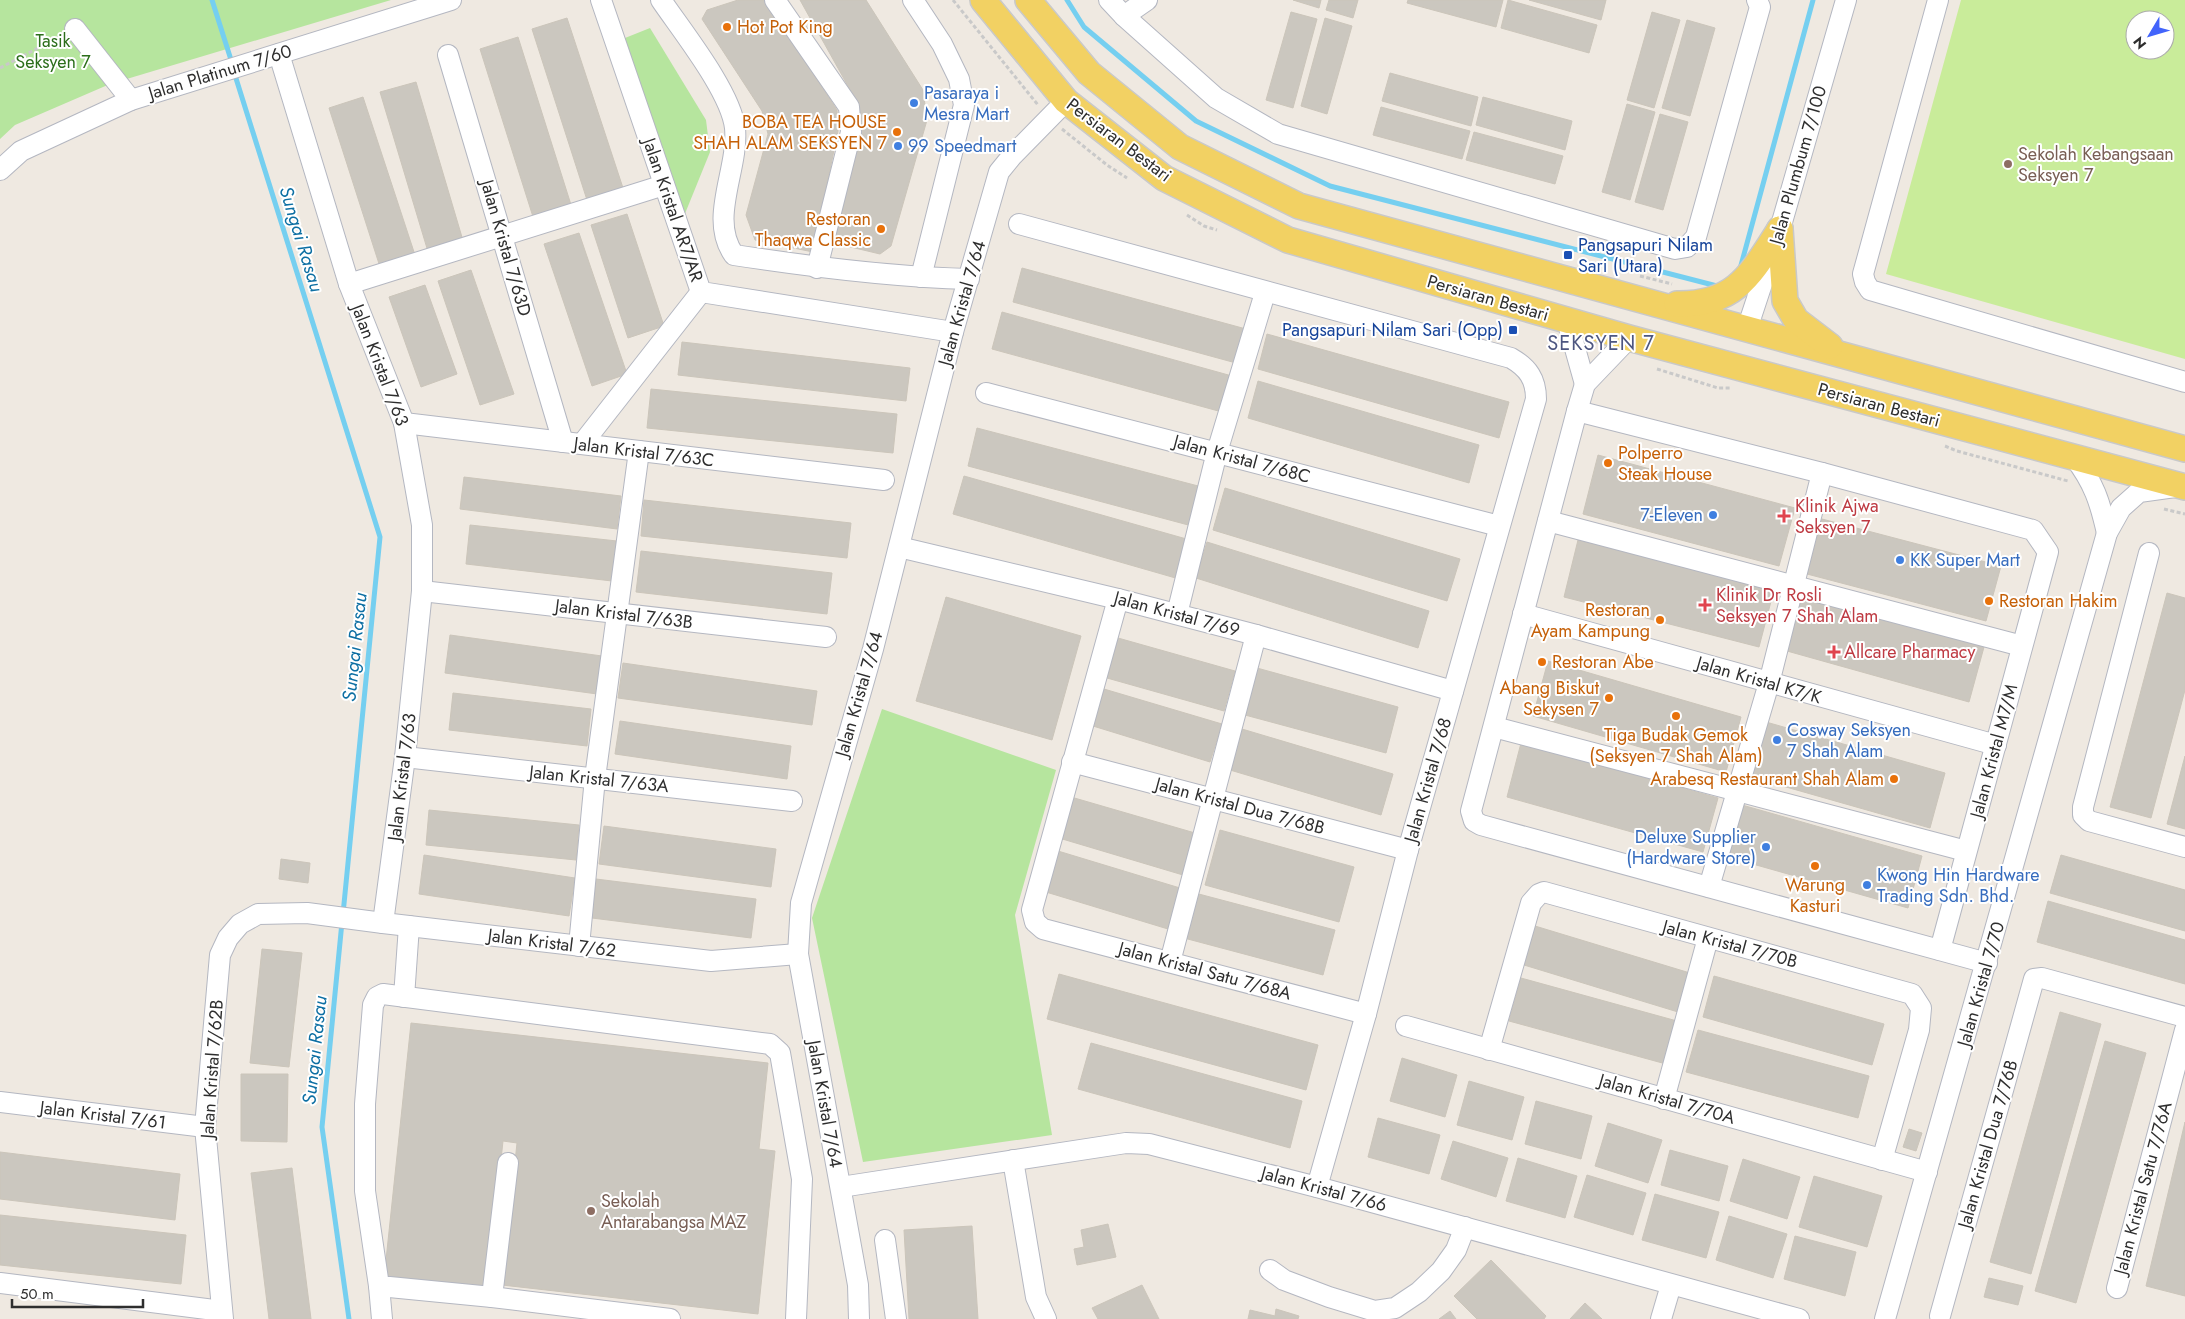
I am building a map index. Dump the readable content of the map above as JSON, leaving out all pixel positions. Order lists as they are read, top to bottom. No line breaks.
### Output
{"streets":{"main road":["Persiaran Bestari"],"street":["Jalan Platinum 7/60","Jalan Plumbum 7/100","Jalan Kristal AR7/AR","Jalan Kristal 7/63D","Jalan Kristal 7/64","Jalan Kristal 7/63","Jalan Kristal 7/63C","Jalan Kristal 7/68C","Jalan Kristal 7/63B","Jalan Kristal 7/69","Jalan Kristal K7/K","Jalan Kristal M7/M","Jalan Kristal 7/63A","Jalan Kristal 7/68","Jalan Kristal Dua 7/68B","Jalan Kristal 7/62","Jalan Kristal 7/70B","Jalan Kristal Satu 7/68A","Jalan Kristal 7/70","Jalan Kristal 7/62B","Jalan Kristal 7/70A","Jalan Kristal 7/61","Jalan Kristal Dua 7/76B","Jalan Kristal Satu 7/76A","Jalan Kristal 7/66"]},"crossings":[["Jalan Platinum 7/60","Jalan Kristal 7/63"],["Persiaran Bestari","Jalan Plumbum 7/100"],["Persiaran Bestari","Jalan Kristal 7/64"],["Jalan Kristal AR7/AR","Jalan Kristal 7/64"],["Jalan Kristal 7/63D","Jalan Kristal 7/63C"],["Jalan Kristal 7/64","Jalan Kristal 7/69"],["Jalan Kristal 7/64","Jalan Kristal 7/62"],["Jalan Kristal 7/64","Jalan Kristal 7/66"],["Jalan Kristal 7/63","Jalan Kristal 7/63C"],["Jalan Kristal 7/63","Jalan Kristal 7/63B"],["Jalan Kristal 7/63","Jalan Kristal 7/63A"],["Jalan Kristal 7/63","Jalan Kristal 7/62"],["Jalan Kristal 7/68C","Jalan Kristal 7/68"],["Jalan Kristal 7/69","Jalan Kristal 7/68"],["Jalan Kristal K7/K","Jalan Kristal M7/M"],["Jalan Kristal 7/68","Jalan Kristal Dua 7/68B"],["Jalan Kristal 7/68","Jalan Kristal Satu 7/68A"],["Jalan Kristal 7/68","Jalan Kristal 7/66"],["Jalan Kristal Dua 7/68B","Jalan Kristal Satu 7/68A"],["Jalan Kristal 7/62","Jalan Kristal 7/62B"],["Jalan Kristal 7/70B","Jalan Kristal 7/70A"],["Jalan Kristal 7/70","Jalan Kristal 7/70A"],["Jalan Kristal 7/62B","Jalan Kristal 7/61"]],"districts":["SEKSYEN 7"],"water":["Sungai Rasau"],"parks":["Tasik Seksyen 7"],"places":{"other":["Hot Pot King","Pasaraya i Mesra Mart","BOBA TEA HOUSE SHAH ALAM SEKSYEN 7","99 Speedmart","Sekolah Kebangsaan Seksyen 7","Restoran Thaqwa Classic","Polperro Steak House","7-Eleven","KK Super Mart","Restoran Hakim","Restoran Ayam Kampung","Restoran Abe","Abang Biskut Sekysen 7","Tiga Budak Gemok (Seksyen 7 Shah Alam)","Cosway Seksyen 7 Shah Alam","Arabesq Restaurant Shah Alam","Deluxe Supplier (Hardware Store)","Warung Kasturi","Kwong Hin Hardware Trading Sdn. Bhd.","Sekolah Antarabangsa MAZ"],"transit":["Pangsapuri Nilam Sari (Utara)","Pangsapuri Nilam Sari (Opp)"],"health":["Klinik Ajwa Seksyen 7","Klinik Dr Rosli Seksyen 7 Shah Alam","Allcare Pharmacy"]},"scale_bar":"50 m","north":"bottom left"}
